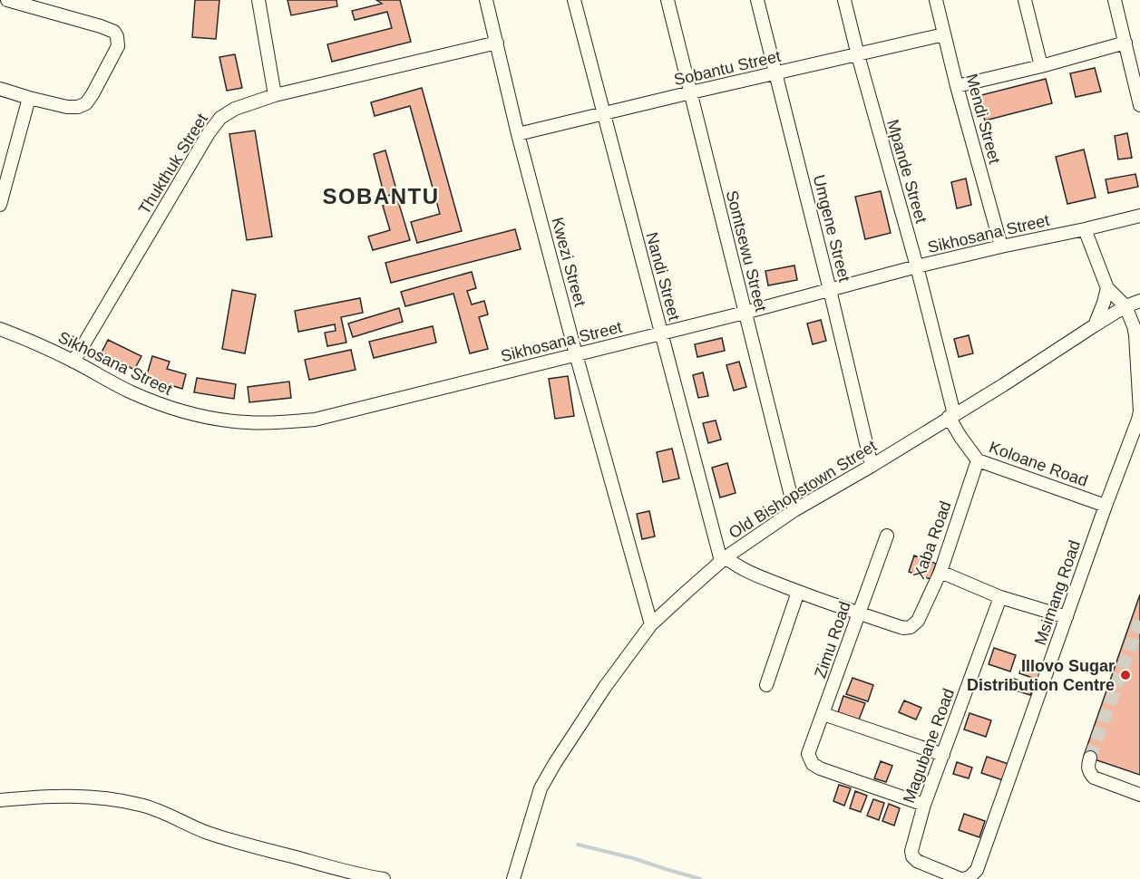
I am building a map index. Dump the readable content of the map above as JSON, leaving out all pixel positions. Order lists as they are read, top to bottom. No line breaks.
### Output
{"streets":{"street":["Sobantu Street","Mendi Street","Thukthuk Street","Mpande Street","Umgene Street","Sikhosana Street","Somtsewu Street","Kwezi Street","Nandi Street","Koloane Road","Old Bishopstown Street","Xaba Road","Msimang Road","Zimu Road","Magubane Road"]},"crossings":[["Sobantu Street","Mendi Street"],["Sobantu Street","Mpande Street"],["Sobantu Street","Umgene Street"],["Sobantu Street","Somtsewu Street"],["Sobantu Street","Kwezi Street"],["Sobantu Street","Nandi Street"],["Mendi Street","Sikhosana Street"],["Thukthuk Street","Sikhosana Street"],["Thukthuk Street","Kwezi Street"],["Mpande Street","Sikhosana Street"],["Mpande Street","Koloane Road"],["Mpande Street","Old Bishopstown Street"],["Umgene Street","Sikhosana Street"],["Umgene Street","Old Bishopstown Street"],["Sikhosana Street","Somtsewu Street"],["Sikhosana Street","Kwezi Street"],["Sikhosana Street","Nandi Street"],["Somtsewu Street","Old Bishopstown Street"],["Kwezi Street","Old Bishopstown Street"],["Nandi Street","Old Bishopstown Street"],["Koloane Road","Old Bishopstown Street"],["Koloane Road","Xaba Road"],["Koloane Road","Msimang Road"],["Old Bishopstown Street","Msimang Road"],["Xaba Road","Zimu Road"],["Msimang Road","Magubane Road"],["Zimu Road","Magubane Road"]],"districts":["SOBANTU"],"places":["Illovo Sugar Distribution Centre"]}
